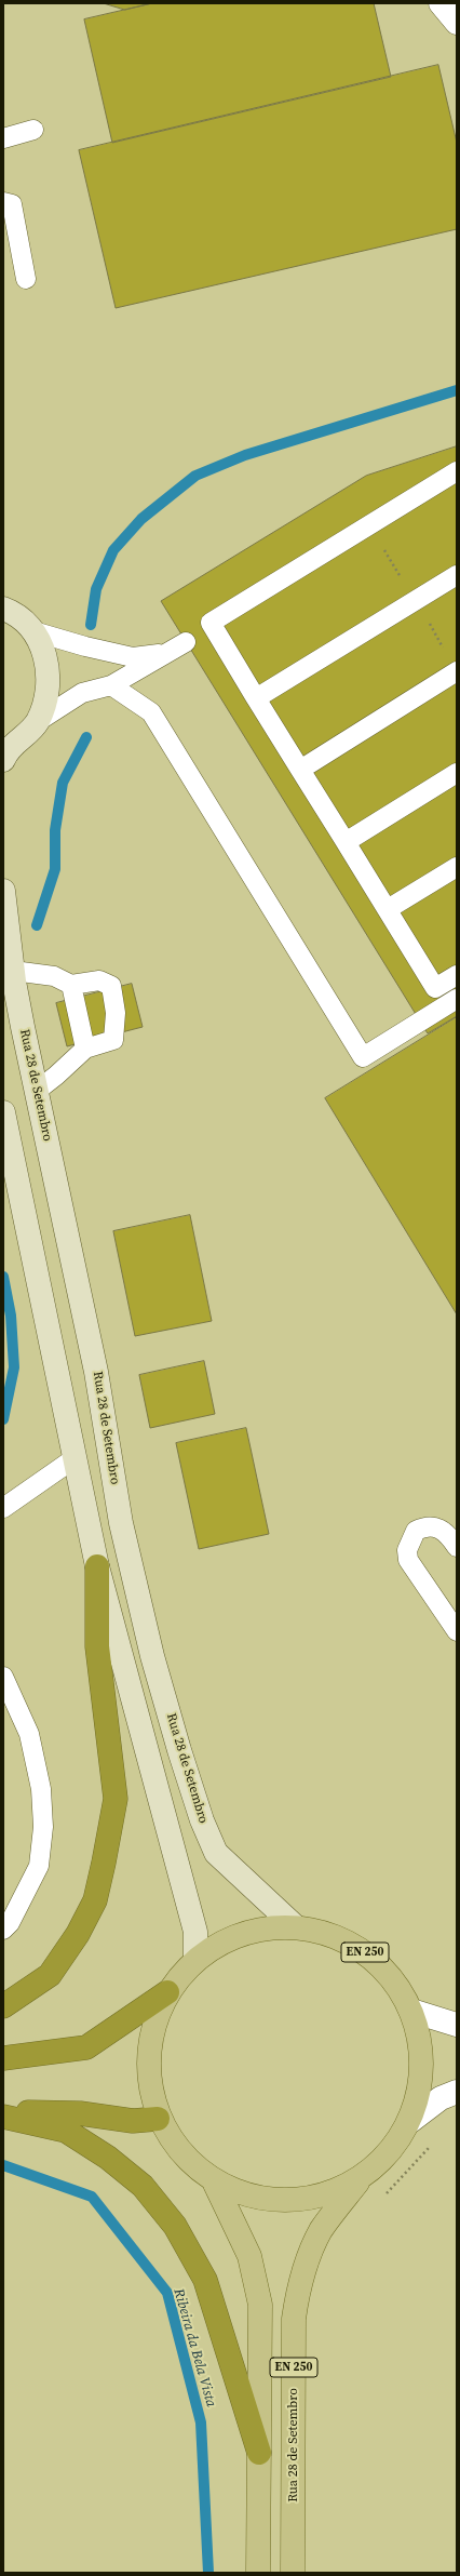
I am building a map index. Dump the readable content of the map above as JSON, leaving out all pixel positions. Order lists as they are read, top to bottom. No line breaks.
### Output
{"streets":{"main road":["Rua 28 de Setembro","EN 250"]},"crossings":[["Rua 28 de Setembro","EN 250"]],"water":["Ribeira da Bela Vista"]}
